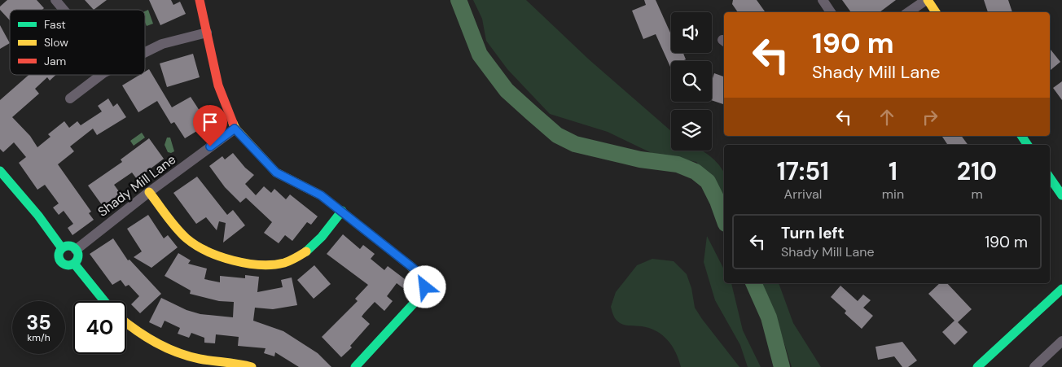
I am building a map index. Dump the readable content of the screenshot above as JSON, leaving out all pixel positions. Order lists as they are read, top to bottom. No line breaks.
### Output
{"streets":{"street":["Shady Mill Lane"]},"legend":["Fast","Slow","Jam"],"page":{"turn":["190 m","Shady Mill Lane"],"eta":["17:51","Arrival","1","min","210","m"],"list":[{"name":"Turn left","note":"Shady Mill Lane","value":"190 m"}],"speed":"35 km/h","limit":"40"}}
